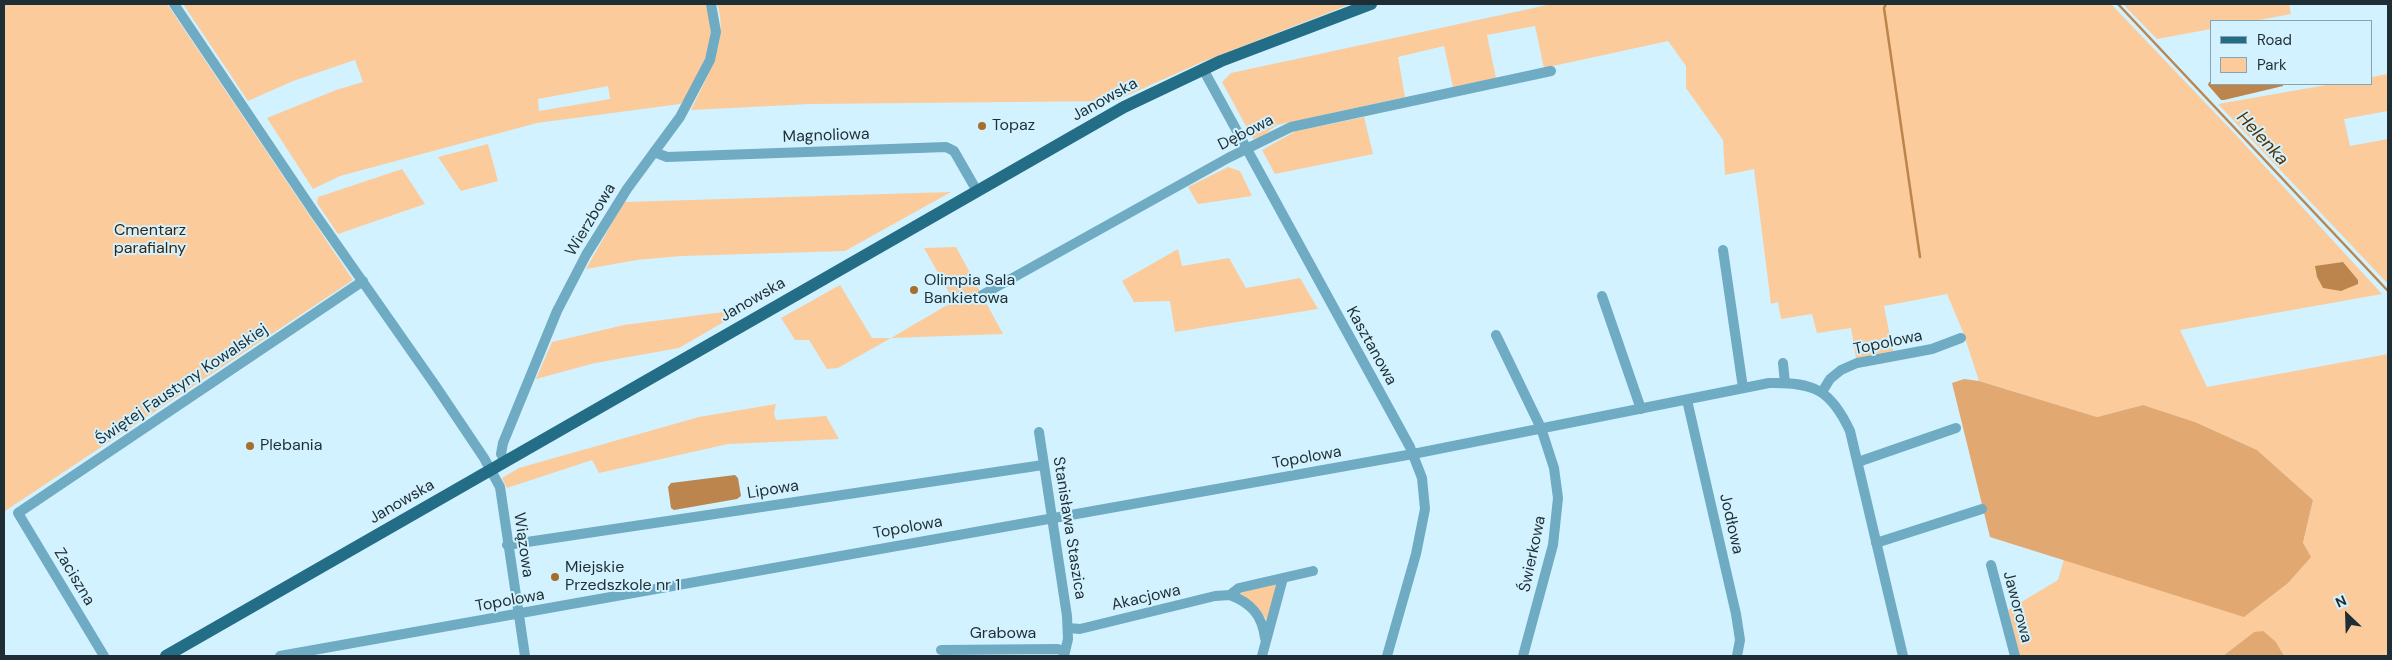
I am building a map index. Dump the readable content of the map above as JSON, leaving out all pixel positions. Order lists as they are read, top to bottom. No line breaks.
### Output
{"streets":{"main road":["Janowska"],"street":["Dębowa","Magnoliowa","Wierzbowa","Topolowa","Kasztanowa","Świętej Faustyny Kowalskiej","Lipowa","Jodłowa","Stanisława Staszica","Wiązowa","Świerkowa","Zaciszna","Akacjowa","Jaworowa","Grabowa"]},"crossings":[["Janowska","Magnoliowa"],["Janowska","Wierzbowa"],["Janowska","Kasztanowa"],["Janowska","Wiązowa"],["Dębowa","Kasztanowa"],["Magnoliowa","Wierzbowa"],["Topolowa","Kasztanowa"],["Topolowa","Jodłowa"],["Topolowa","Stanisława Staszica"],["Topolowa","Wiązowa"],["Topolowa","Świerkowa"],["Świętej Faustyny Kowalskiej","Zaciszna"],["Lipowa","Stanisława Staszica"],["Lipowa","Wiązowa"],["Stanisława Staszica","Akacjowa"],["Stanisława Staszica","Grabowa"],["Akacjowa","Grabowa"]],"water":["Helenka"],"parks":["Cmentarz parafialny"],"places":["Topaz","Olimpia Sala Bankietowa","Plebania","Miejskie Przedszkole nr 1"],"legend":["Road","Park"],"north":"top left"}
